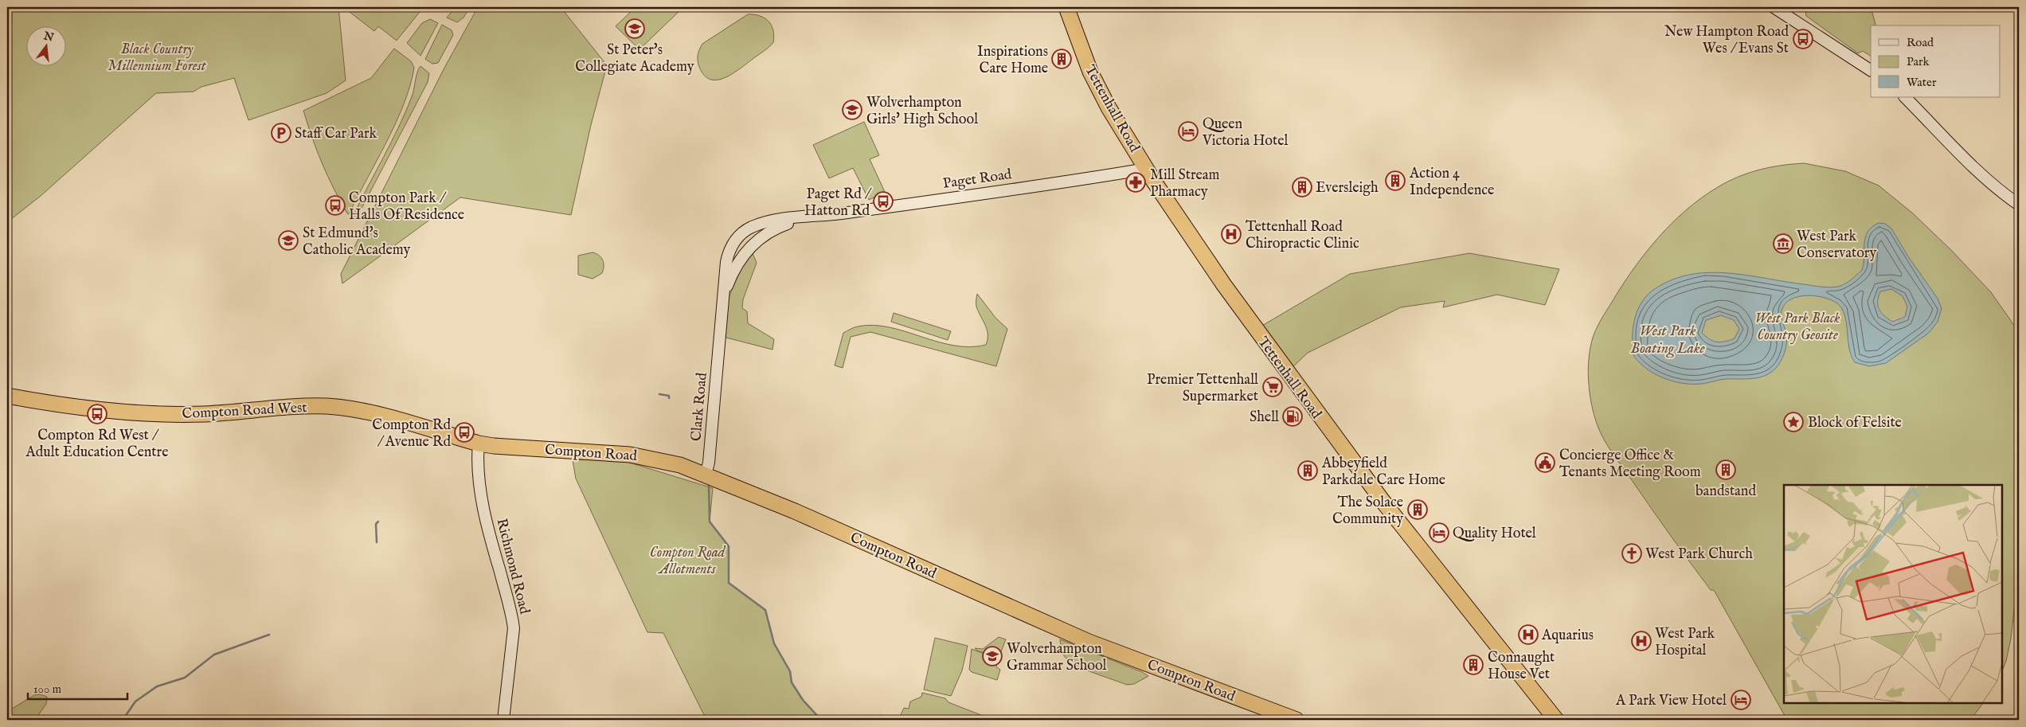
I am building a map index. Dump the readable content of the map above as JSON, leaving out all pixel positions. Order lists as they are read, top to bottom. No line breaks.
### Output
{"streets":{"highway":["Tettenhall Road","Compton Road West","Compton Road"],"street":["Paget Road","Clark Road","Richmond Road"]},"crossings":[["Tettenhall Road","Paget Road"],["Paget Road","Clark Road"],["Clark Road","Compton Road"],["Compton Road West","Compton Road"],["Compton Road West","Richmond Road"],["Compton Road","Richmond Road"]],"water":["West Park Boating Lake"],"parks":["Black Country Millennium Forest","West Park Black Country Geosite","Compton Road Allotments"],"places":{"school or university":["St Peter's Collegiate Academy","Wolverhampton Girls' High School","St Edmund's Catholic Academy","Wolverhampton Grammar School"],"bus stop":["New Hampton Road Wes / Evans St","Paget Rd / Hatton Rd","Compton Park / Halls Of Residence","Compton Rd West / Adult Education Centre","Compton Rd / Avenue Rd"],"building":["Inspirations Care Home","Action 4 Independence","Eversleigh","bandstand","Abbeyfield Parkdale Care Home","The Solace Community","Connaught House Vet"],"hotel":["Queen Victoria Hotel","Quality Hotel","A Park View Hotel"],"parking":["Staff Car Park"],"pharmacy":["Mill Stream Pharmacy"],"hospital":["Tettenhall Road Chiropractic Clinic","Aquarius","West Park Hospital"],"museum":["West Park Conservatory"],"supermarket":["Premier Tettenhall Supermarket"],"fuel station":["Shell"],"place":["Block of Felsite"],"public building":["Concierge Office & Tenants Meeting Room"],"church":["West Park Church"]},"legend":["Road","Park","Water"],"scale_bar":"100 m","north":"top"}
